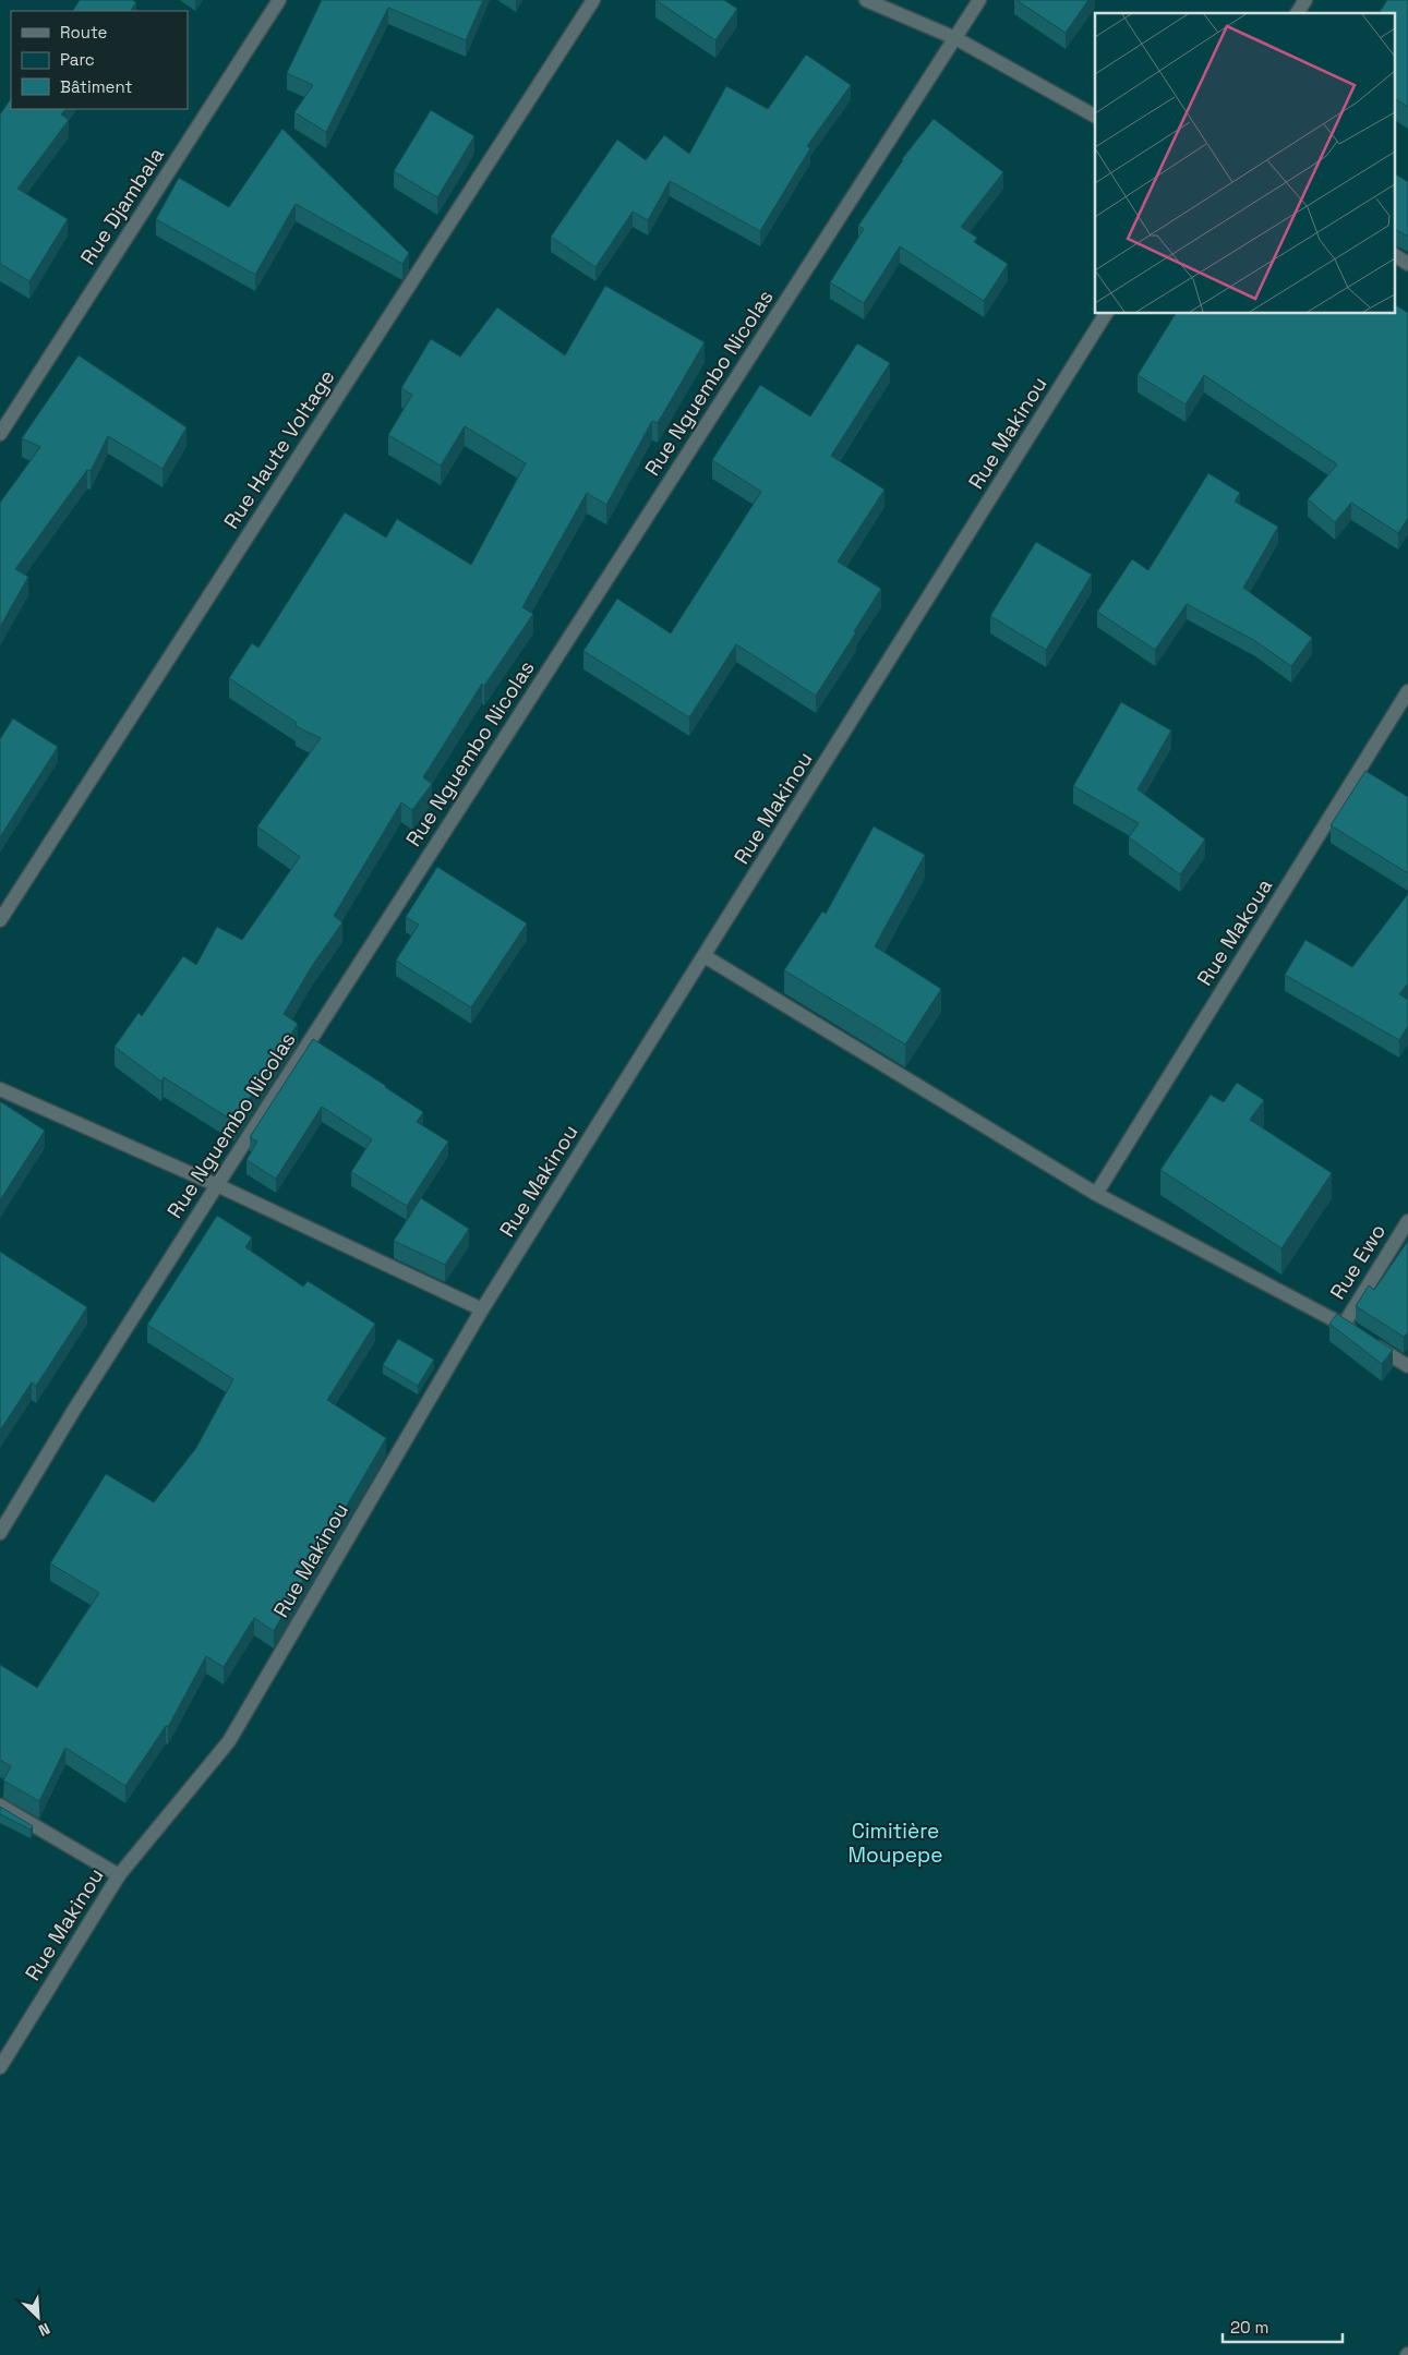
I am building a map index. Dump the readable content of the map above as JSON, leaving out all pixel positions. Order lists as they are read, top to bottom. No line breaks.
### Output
{"streets":{"street":["Rue Djambala","Rue Nguembo Nicolas","Rue Makinou","Rue Haute Voltage","Rue Makoua","Rue Ewo"]},"parks":["Cimitière Moupepe"],"legend":["Route","Parc","Bâtiment"],"scale_bar":"20 m","north":"bottom right"}
